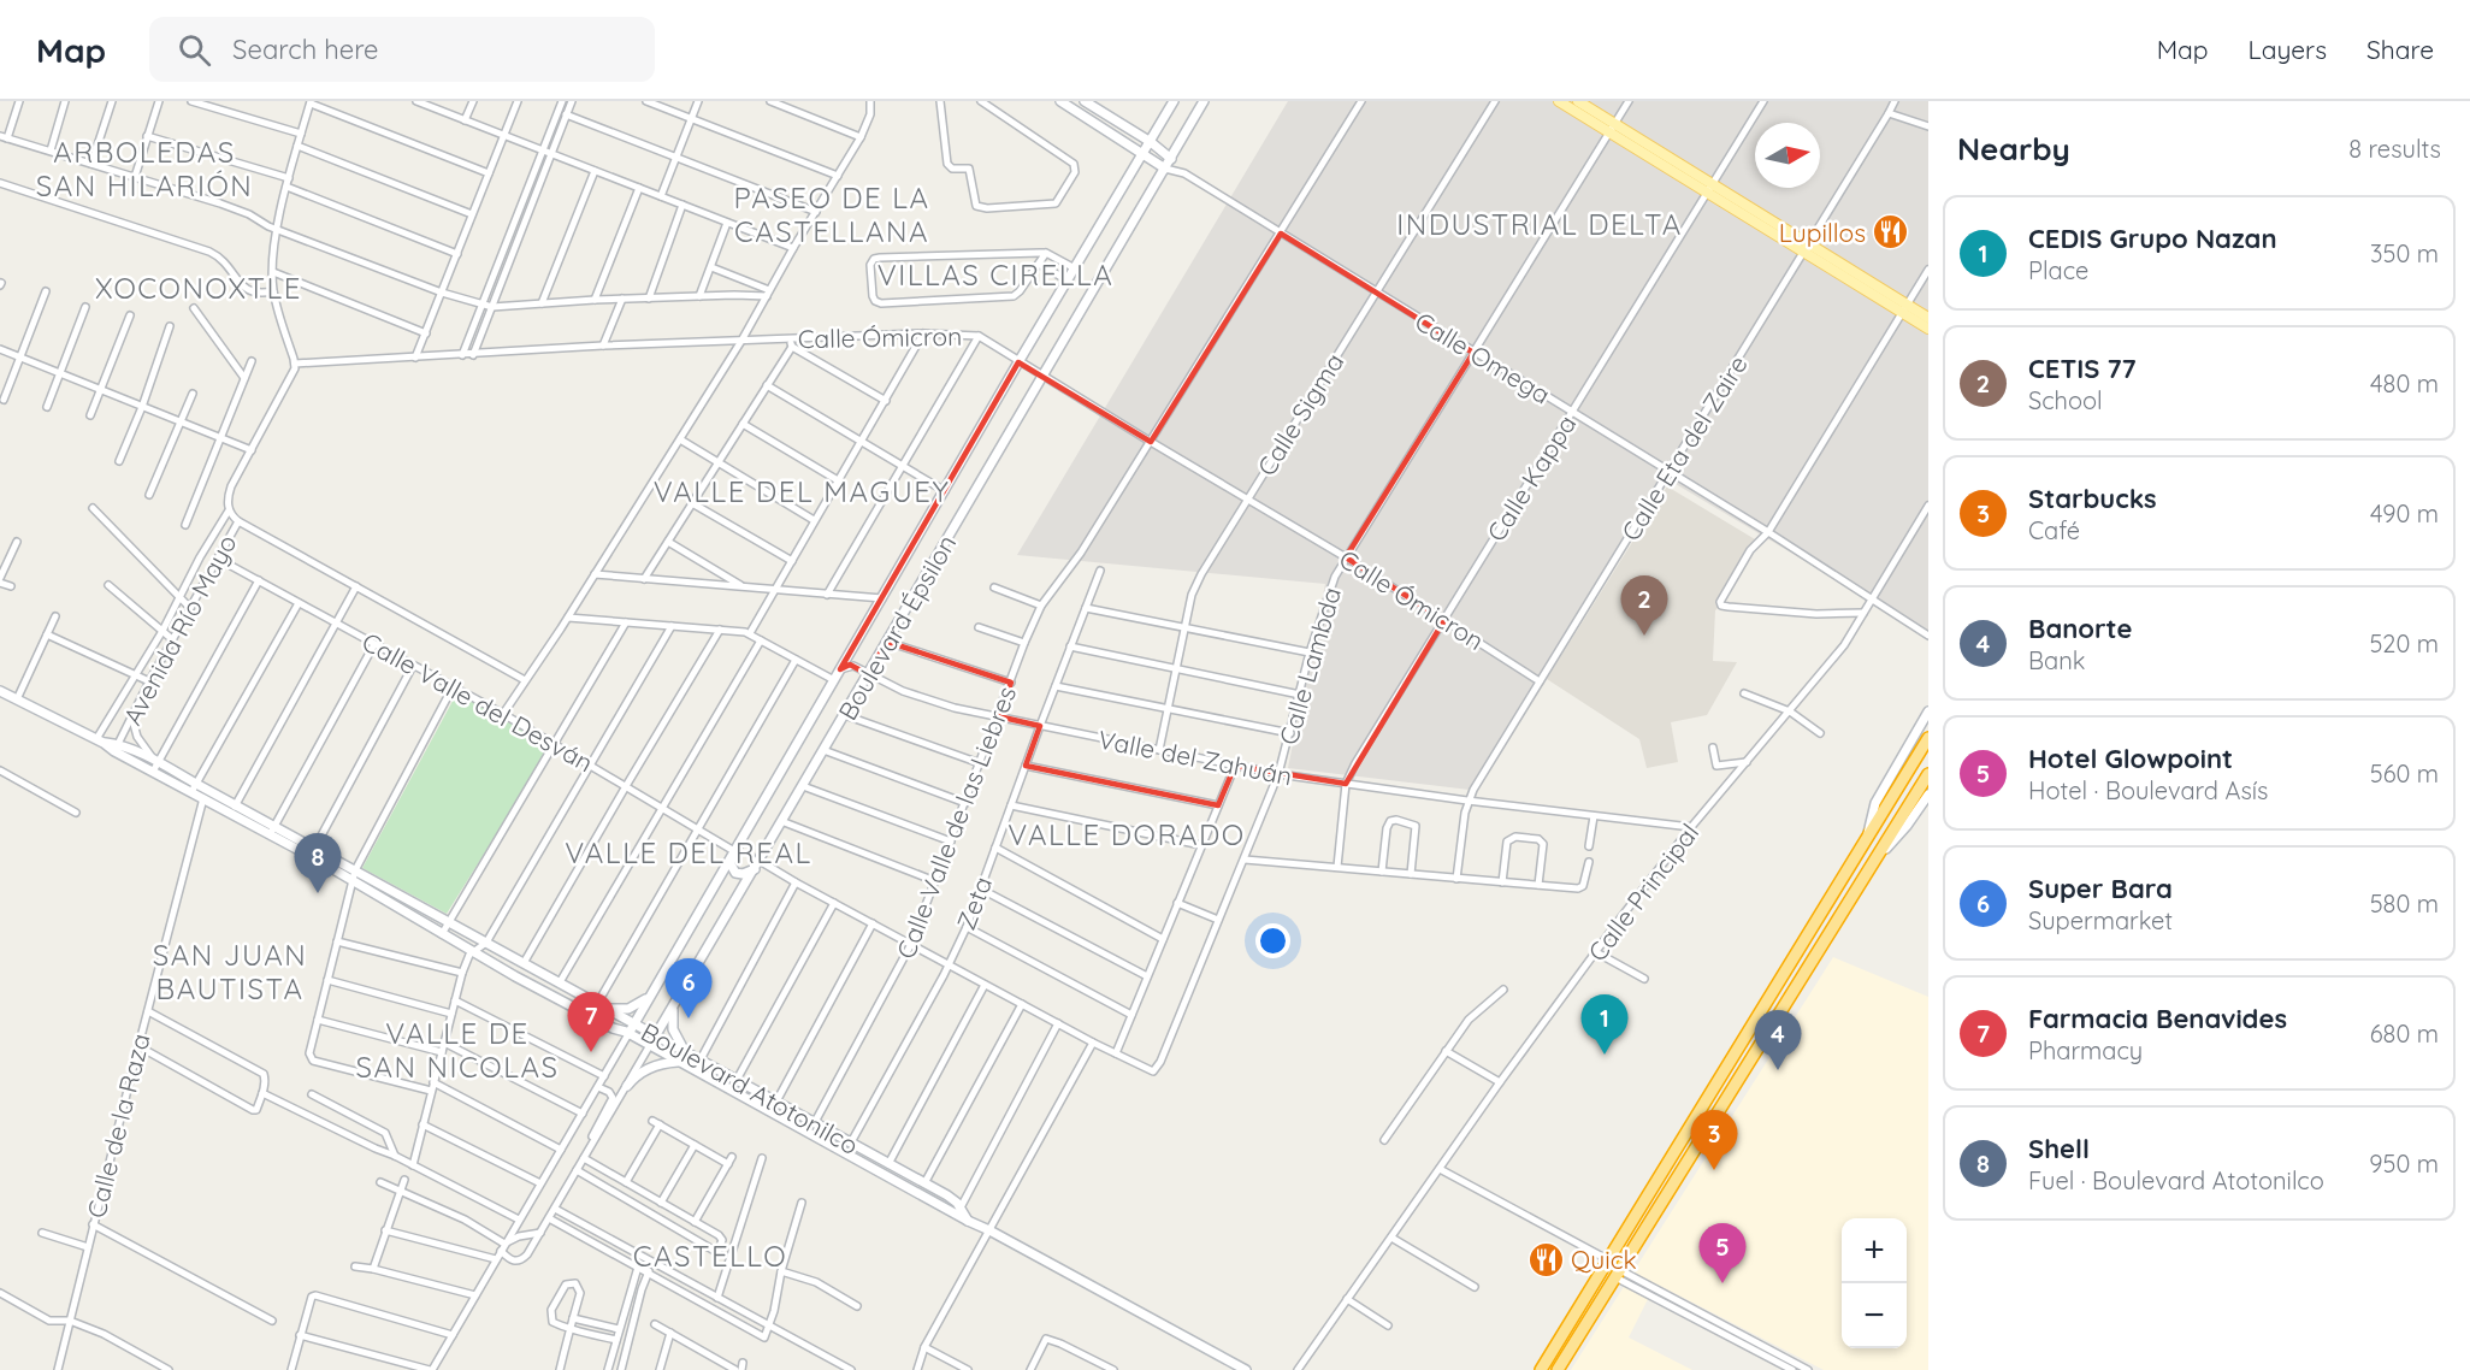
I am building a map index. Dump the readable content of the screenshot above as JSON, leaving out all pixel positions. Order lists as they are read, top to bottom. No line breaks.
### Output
{"streets":{"street":["Calle Ómicron","Calle Omega","Calle Sigma","Calle Eta del Zaire","Calle Kappa","Boulevard Épsilon","Avenida Río Mayo","Calle Lambda","Calle Valle del Desván","Valle del Zahuán","Calle Valle de las Liebres","Calle Principal","Zeta","Boulevard Atotonilco","Calle de la Raza"]},"crossings":[["Calle Ómicron","Calle Sigma"],["Calle Ómicron","Calle Eta del Zaire"],["Calle Ómicron","Calle Kappa"],["Calle Ómicron","Boulevard Épsilon"],["Calle Ómicron","Avenida Río Mayo"],["Calle Ómicron","Calle Lambda"],["Calle Ómicron","Calle Valle de las Liebres"],["Calle Omega","Calle Sigma"],["Calle Omega","Calle Eta del Zaire"],["Calle Omega","Calle Kappa"],["Calle Omega","Boulevard Épsilon"],["Calle Omega","Calle Lambda"],["Calle Omega","Calle Valle de las Liebres"],["Calle Omega","Calle Principal"],["Calle Sigma","Valle del Zahuán"],["Calle Eta del Zaire","Valle del Zahuán"],["Calle Kappa","Valle del Zahuán"],["Boulevard Épsilon","Calle Valle del Desván"],["Boulevard Épsilon","Valle del Zahuán"],["Boulevard Épsilon","Boulevard Atotonilco"],["Avenida Río Mayo","Calle Valle del Desván"],["Avenida Río Mayo","Boulevard Atotonilco"],["Calle Lambda","Valle del Zahuán"],["Valle del Zahuán","Calle Valle de las Liebres"],["Valle del Zahuán","Calle Principal"],["Valle del Zahuán","Zeta"],["Calle Valle de las Liebres","Boulevard Atotonilco"],["Zeta","Boulevard Atotonilco"],["Boulevard Atotonilco","Calle de la Raza"]],"districts":["ARBOLEDAS SAN HILARIÓN","PASEO DE LA CASTELLANA","INDUSTRIAL DELTA","VILLAS CIRELLA","XOCONOXTLE","VALLE DEL MAGUEY","VALLE DORADO","VALLE DEL REAL","SAN JUAN BAUTISTA","VALLE DE SAN NICOLAS","CASTELLO"],"places":{"restaurant":["Lupillos","Quick"]},"north":"right","page":{"header":"Map","search":"Search here","nav":["Map","Layers","Share"],"heading":["Nearby","8 results"],"list":[{"mark":"1","name":"CEDIS Grupo Nazan","note":"Place","value":"350 m"},{"mark":"2","name":"CETIS 77","note":"School","value":"480 m"},{"mark":"3","name":"Starbucks","note":"Café","value":"490 m"},{"mark":"4","name":"Banorte","note":"Bank","value":"520 m"},{"mark":"5","name":"Hotel Glowpoint","note":"Hotel · Boulevard Asís","value":"560 m"},{"mark":"6","name":"Super Bara","note":"Supermarket","value":"580 m"},{"mark":"7","name":"Farmacia Benavides","note":"Pharmacy","value":"680 m"},{"mark":"8","name":"Shell","note":"Fuel · Boulevard Atotonilco","value":"950 m"}],"pins":["2","8","6","7","1","4","3","5"],"map_buttons":["+","−"]}}
